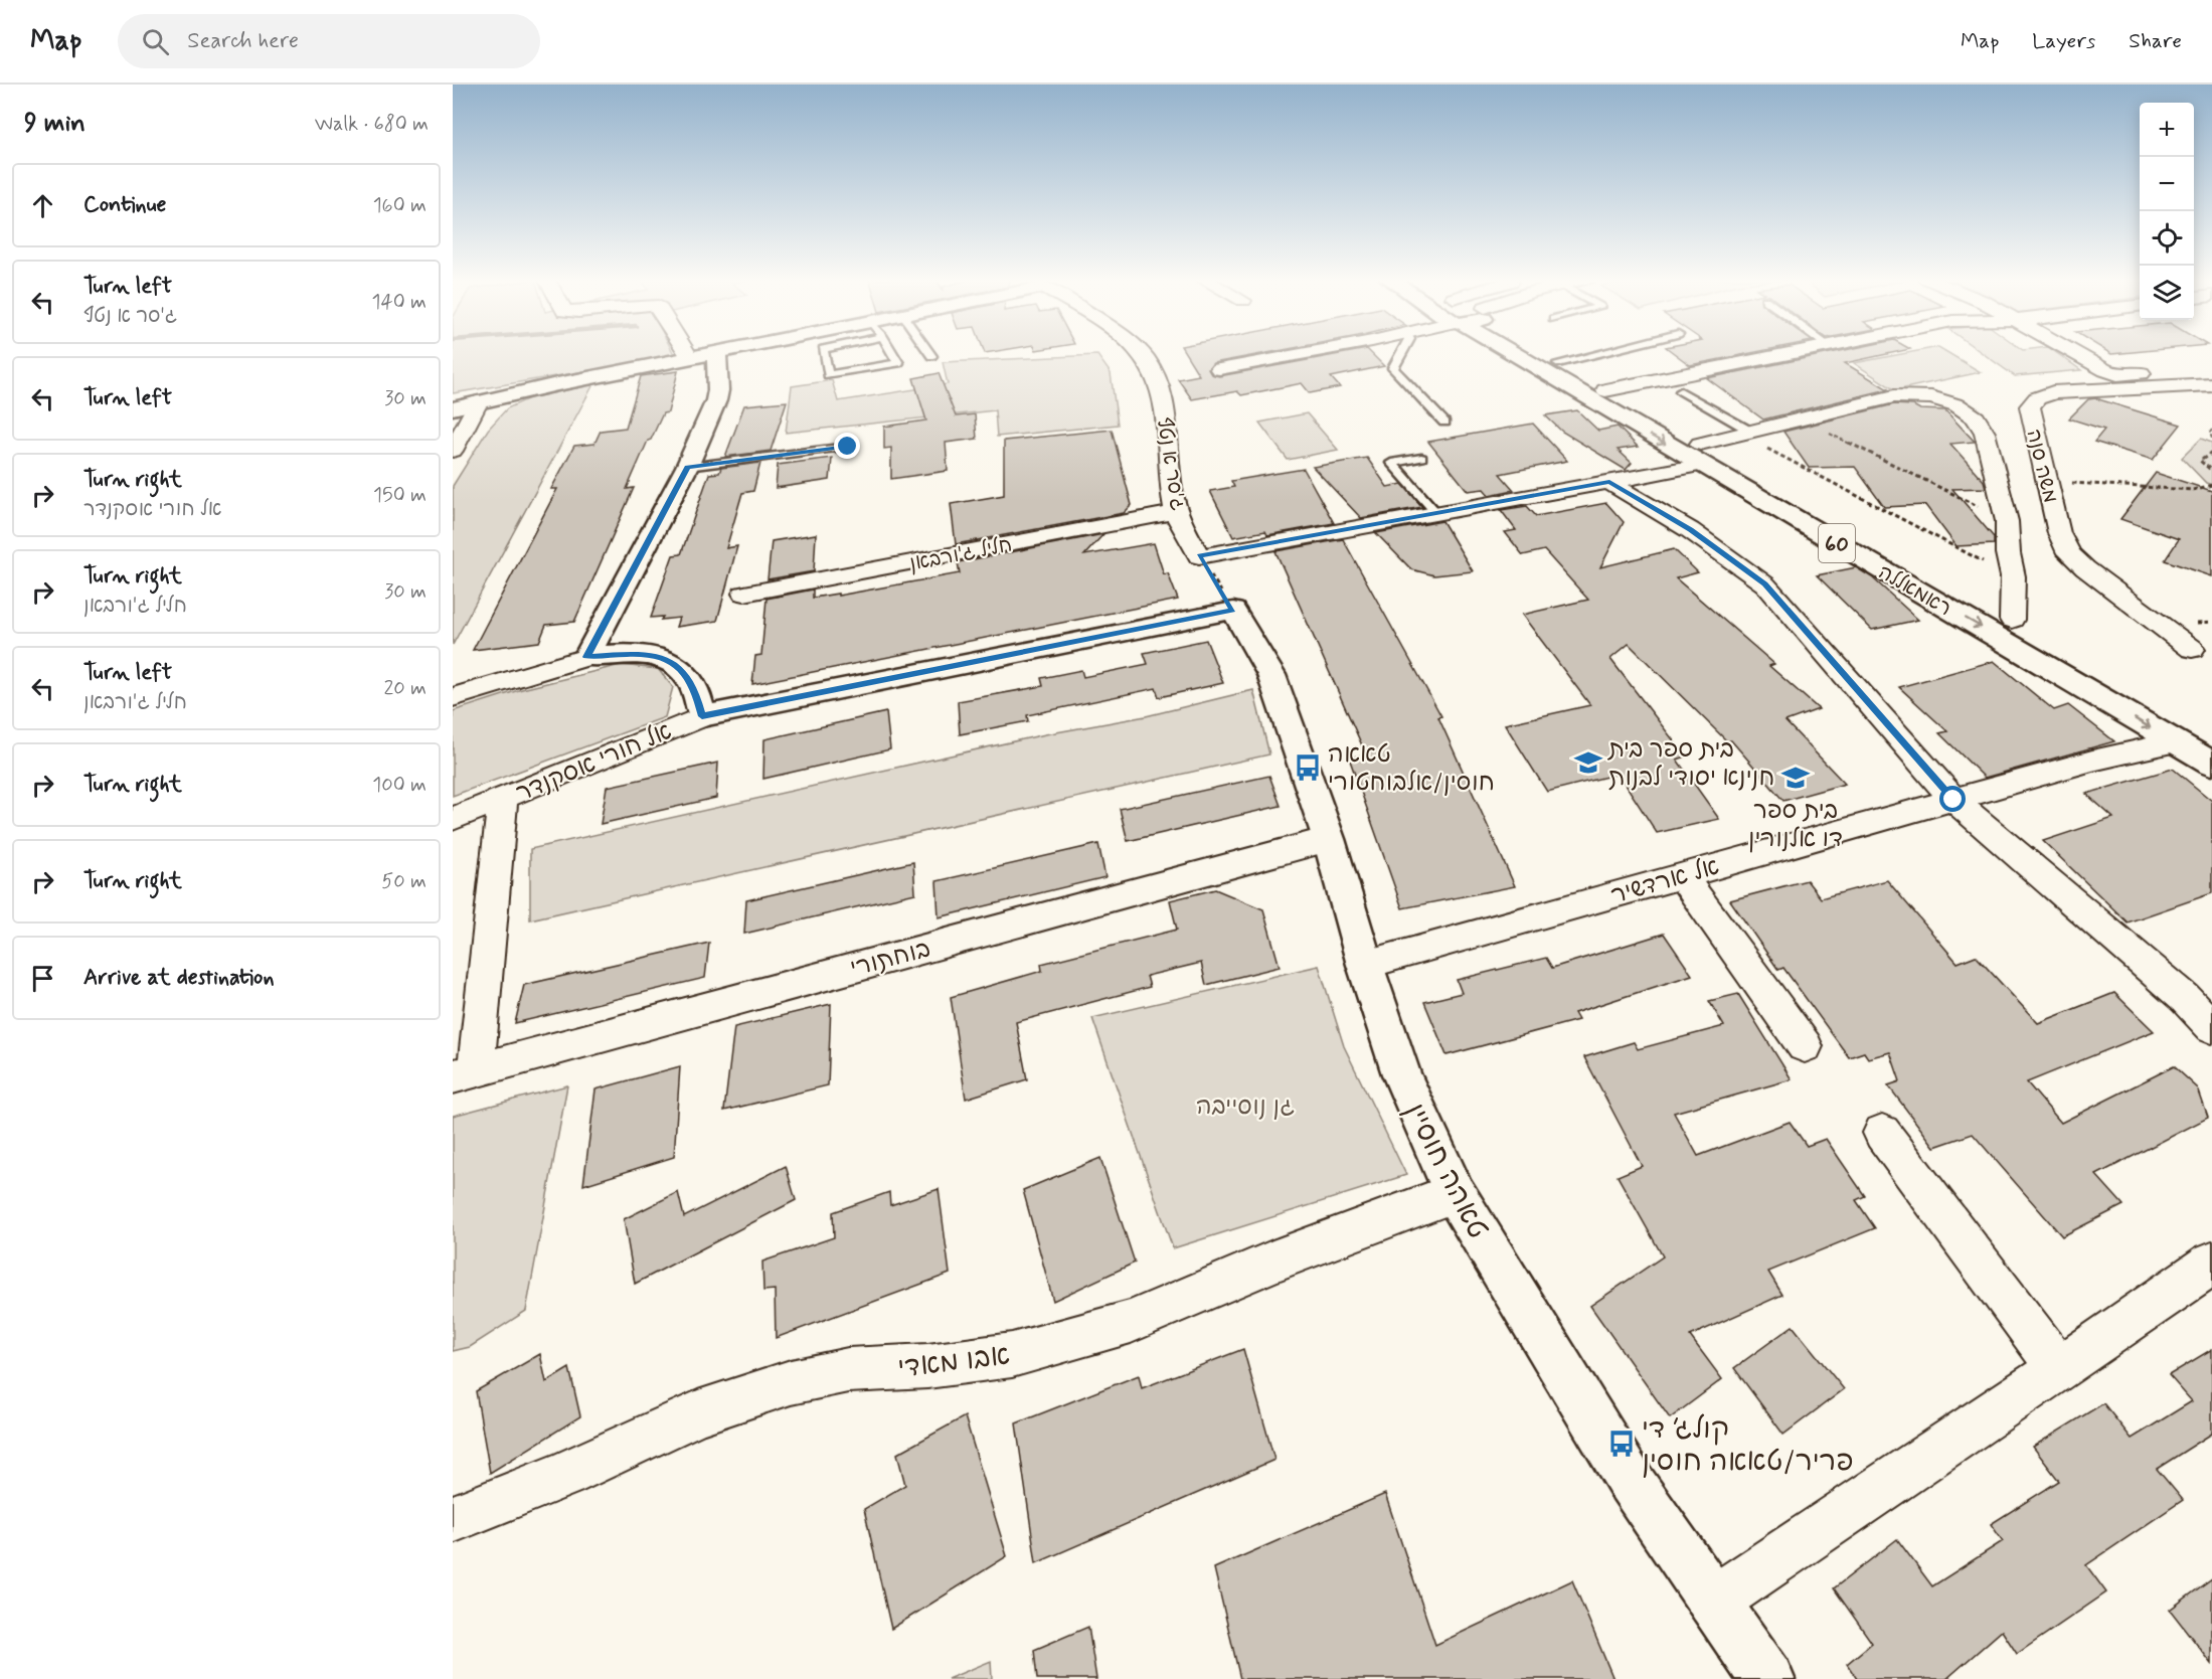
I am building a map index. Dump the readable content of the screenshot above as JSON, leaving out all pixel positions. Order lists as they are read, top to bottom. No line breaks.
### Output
{"streets":{"main road":["60","ראמאללה","אל חורי אסקנדר","טאהה חוסיין"],"street":["ג'סר א נטף","משה סנה","חליל ג'ורבאן","אל ארדשיר","בוחתורי","אבו מאדי"]},"crossings":[["ג'סר א נטף","חליל ג'ורבאן"],["ראמאללה","אל ארדשיר"],["אל חורי אסקנדר","טאהה חוסיין"],["אל ארדשיר","טאהה חוסיין"],["בוחתורי","טאהה חוסיין"],["טאהה חוסיין","אבו מאדי"]],"parks":["גן נוסייבה"],"places":{"school or university":["בית ספר בית חנינא יסודי לבנות","בית ספר דו אלנורין"],"bus stop":["טאאה חוסין/אלבוחטורי","קולג׳ די פריר/טאאה חוסין"]},"page":{"header":"Map","search":"Search here","nav":["Map","Layers","Share"],"heading":["9 min","Walk · 680 m"],"map_buttons":["+","−"],"list":[["Continue","160 m"],["Turn left","ג'סר א נטף","140 m"],["Turn left","30 m"],["Turn right","אל חורי אסקנדר","150 m"],["Turn right","חליל ג'ורבאן","30 m"],["Turn left","חליל ג'ורבאן","20 m"],["Turn right","100 m"],["Turn right","50 m"],"Arrive at destination"]}}
